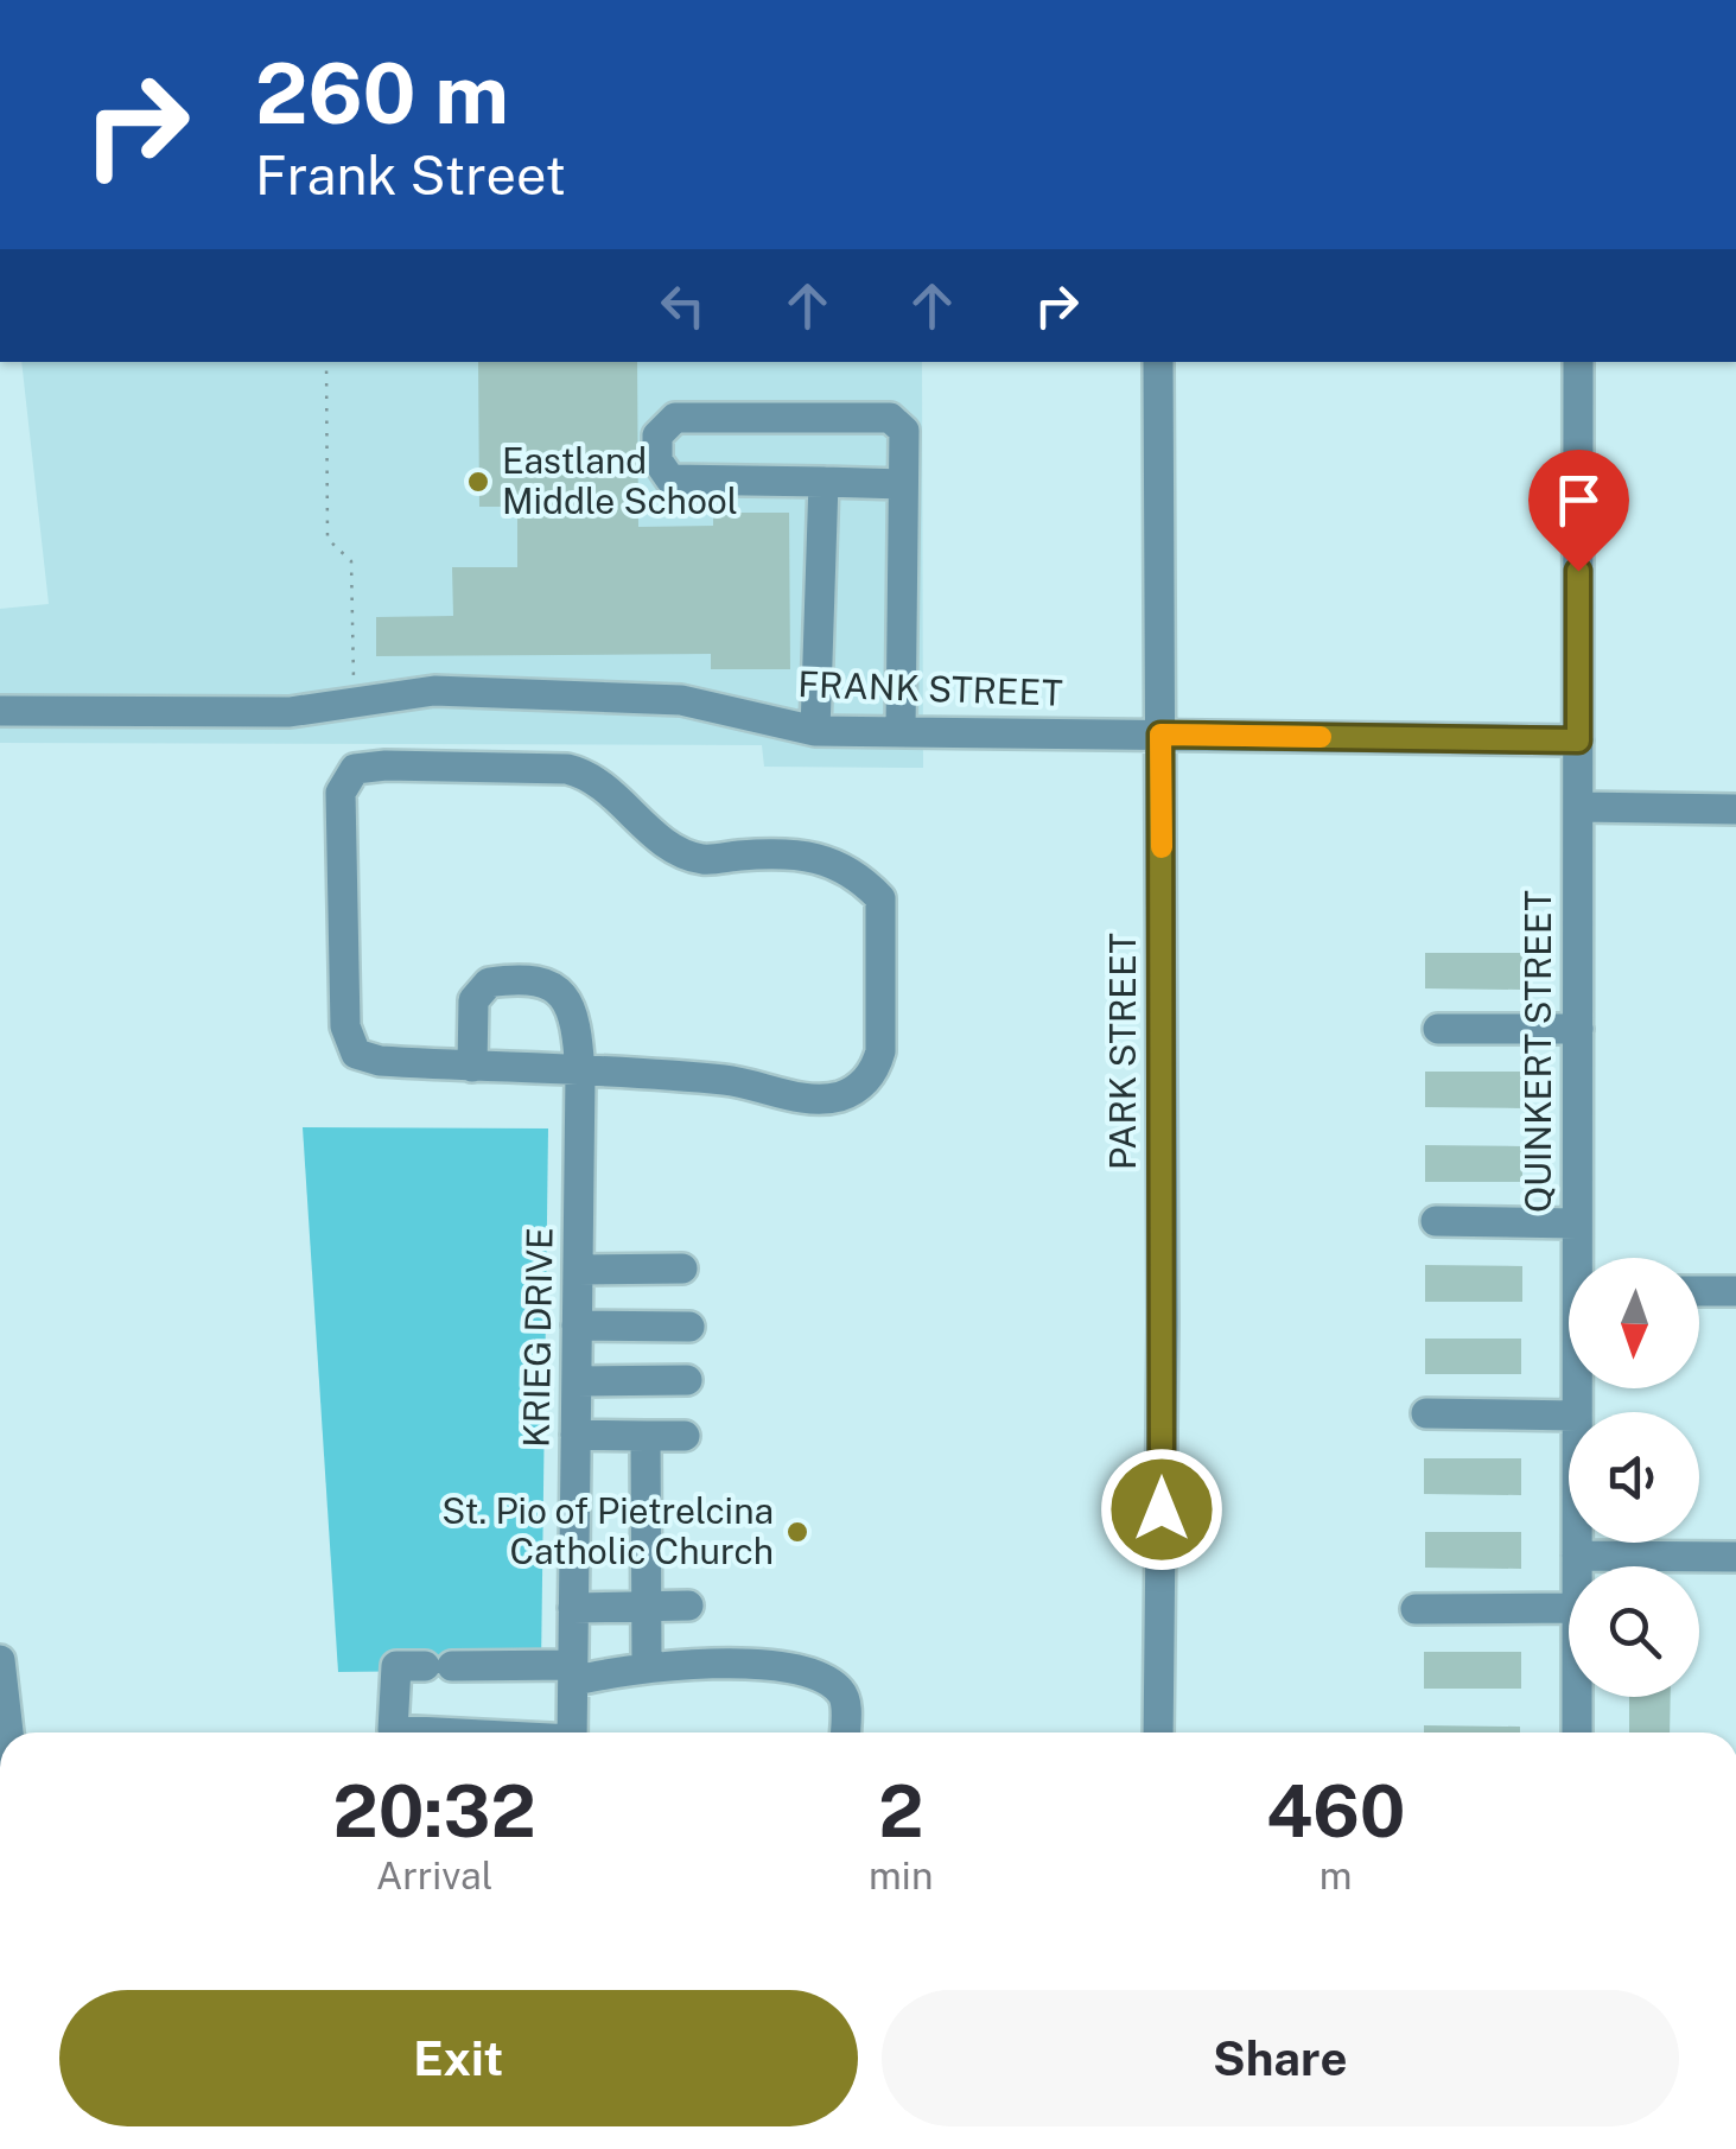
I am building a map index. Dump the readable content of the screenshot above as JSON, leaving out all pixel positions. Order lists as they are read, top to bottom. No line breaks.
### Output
{"streets":{"street":["FRANK STREET","PARK STREET","QUINKERT STREET","KRIEG DRIVE"]},"crossings":[["FRANK STREET","PARK STREET"],["FRANK STREET","QUINKERT STREET"]],"places":["Eastland Middle School","St. Pio of Pietrelcina Catholic Church"],"north":"bottom","page":{"turn":["260 m","Frank Street"],"eta":["20:32","Arrival","2","min","460","m"],"buttons":["Exit","Share"]}}
